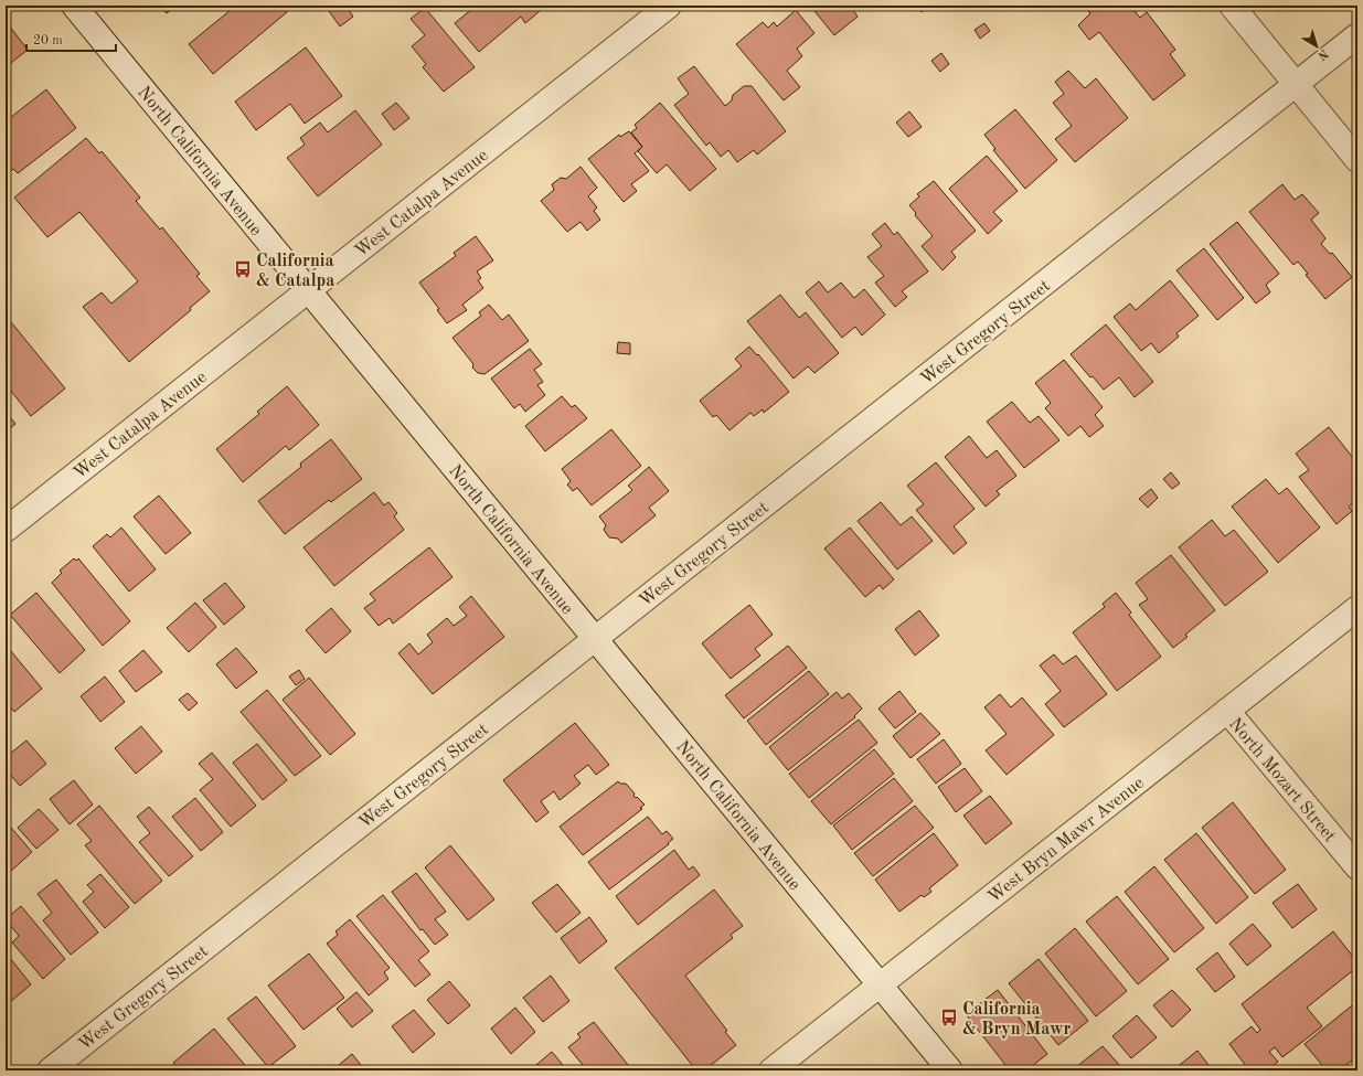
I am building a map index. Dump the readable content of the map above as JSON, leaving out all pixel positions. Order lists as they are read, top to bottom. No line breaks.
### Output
{"streets":{"street":["North California Avenue","West Catalpa Avenue","West Gregory Street","North Mozart Street","West Bryn Mawr Avenue"]},"crossings":[["North California Avenue","West Catalpa Avenue"],["North California Avenue","West Gregory Street"],["North California Avenue","West Bryn Mawr Avenue"],["North Mozart Street","West Bryn Mawr Avenue"]],"places":{"bus stop":["California & Catalpa","California & Bryn Mawr"]},"scale_bar":"20 m","north":"bottom right"}
